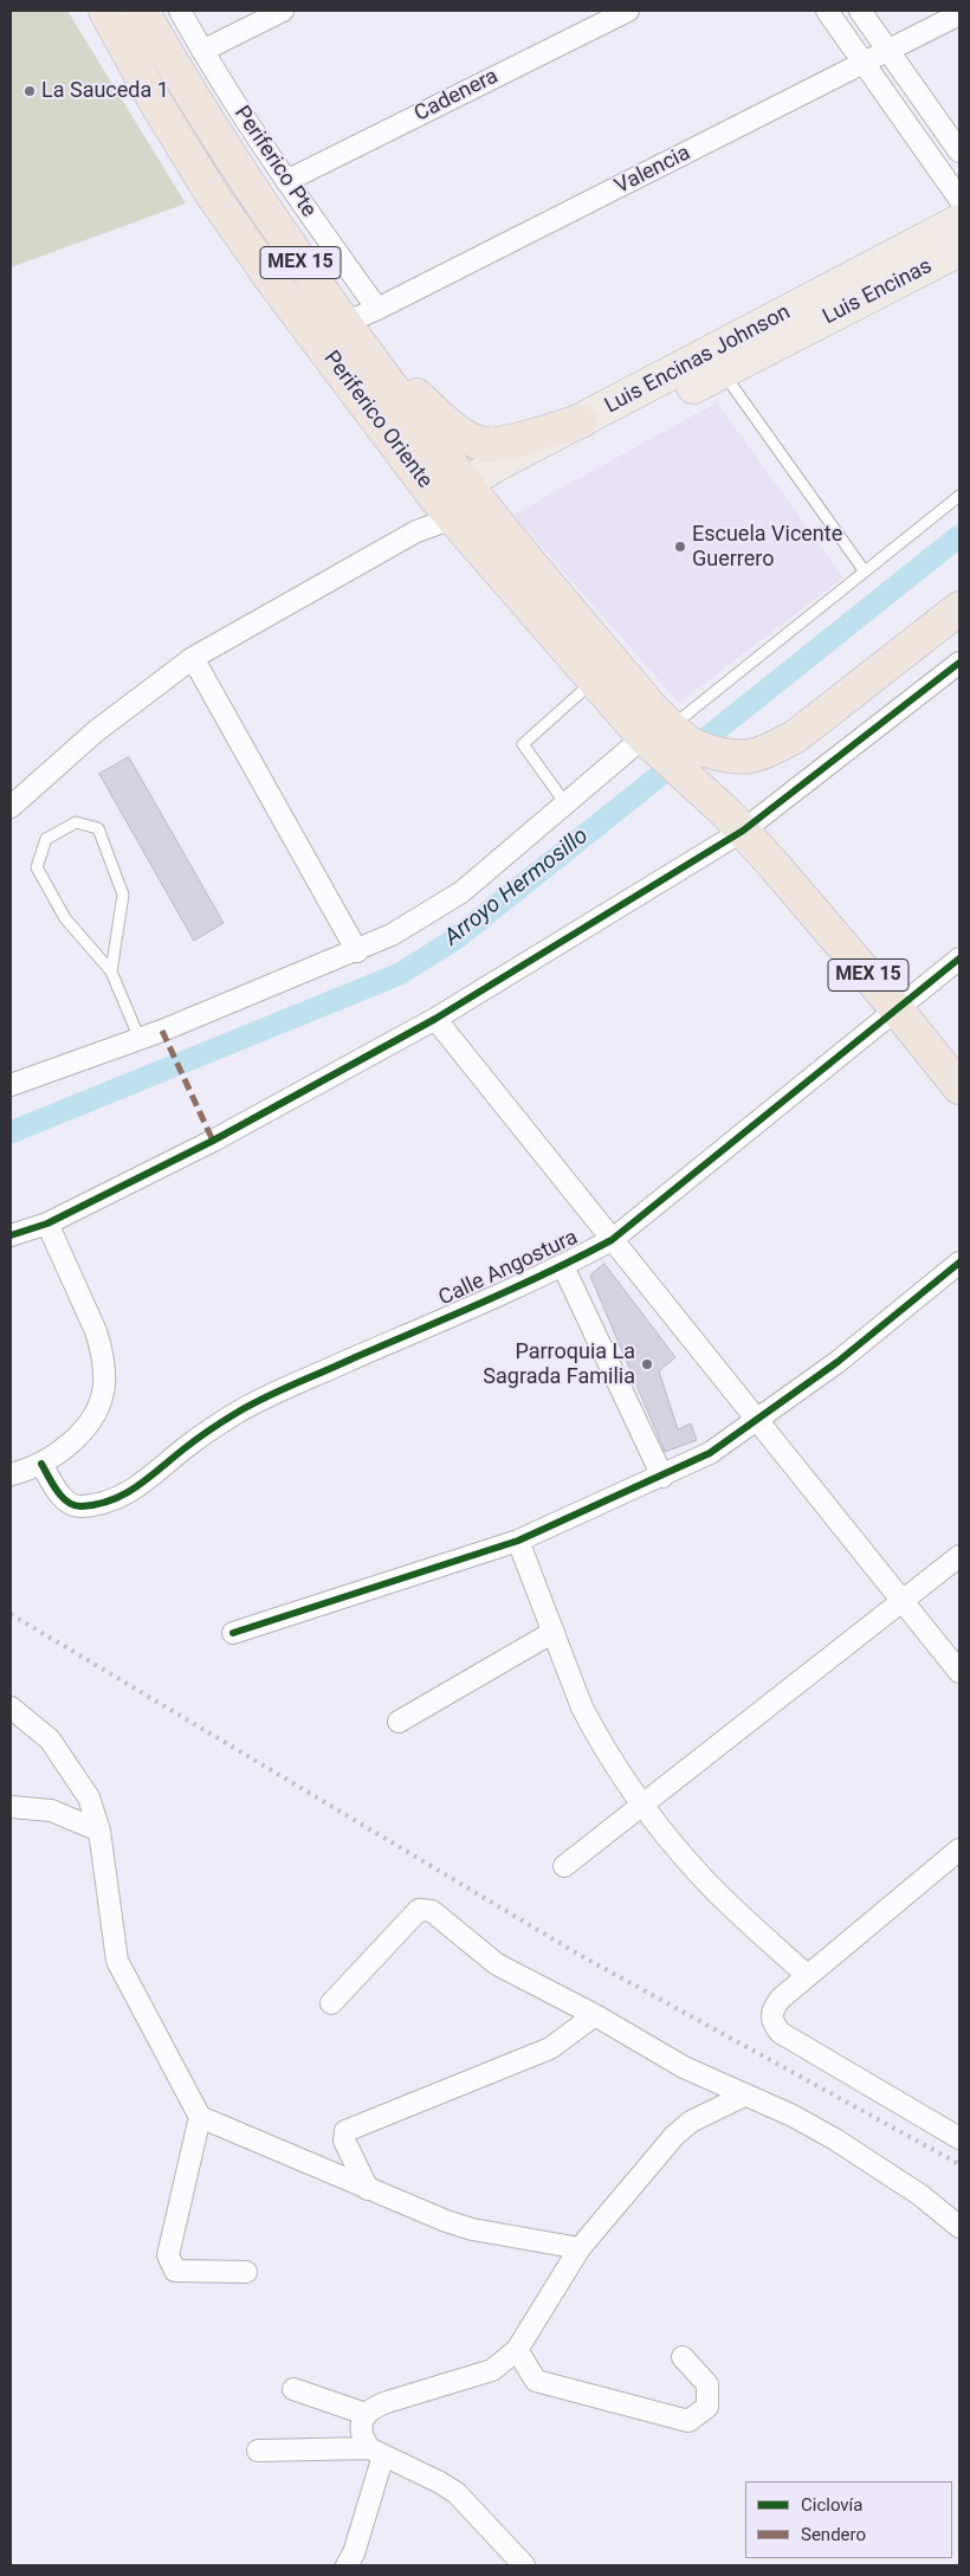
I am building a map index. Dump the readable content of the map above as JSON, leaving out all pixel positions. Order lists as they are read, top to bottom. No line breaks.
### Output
{"streets":{"highway":["MEX 15","Periferico Oriente"],"main road":["Luis Encinas","Luis Encinas Johnson"],"street":["Cadenera","Periferico Pte","Valencia","Calle Angostura"]},"crossings":[["Cadenera","Periferico Pte"],["Periferico Pte","Valencia"],["Valencia","Periferico Oriente"],["MEX 15","Periferico Oriente"],["MEX 15","Calle Angostura"],["Luis Encinas","Luis Encinas Johnson"],["Luis Encinas","Periferico Oriente"],["Luis Encinas Johnson","Periferico Oriente"]],"water":["Arroyo Hermosillo"],"places":["La Sauceda 1","Escuela Vicente Guerrero","Parroquia La Sagrada Familia"],"legend":["Ciclovía","Sendero"]}
